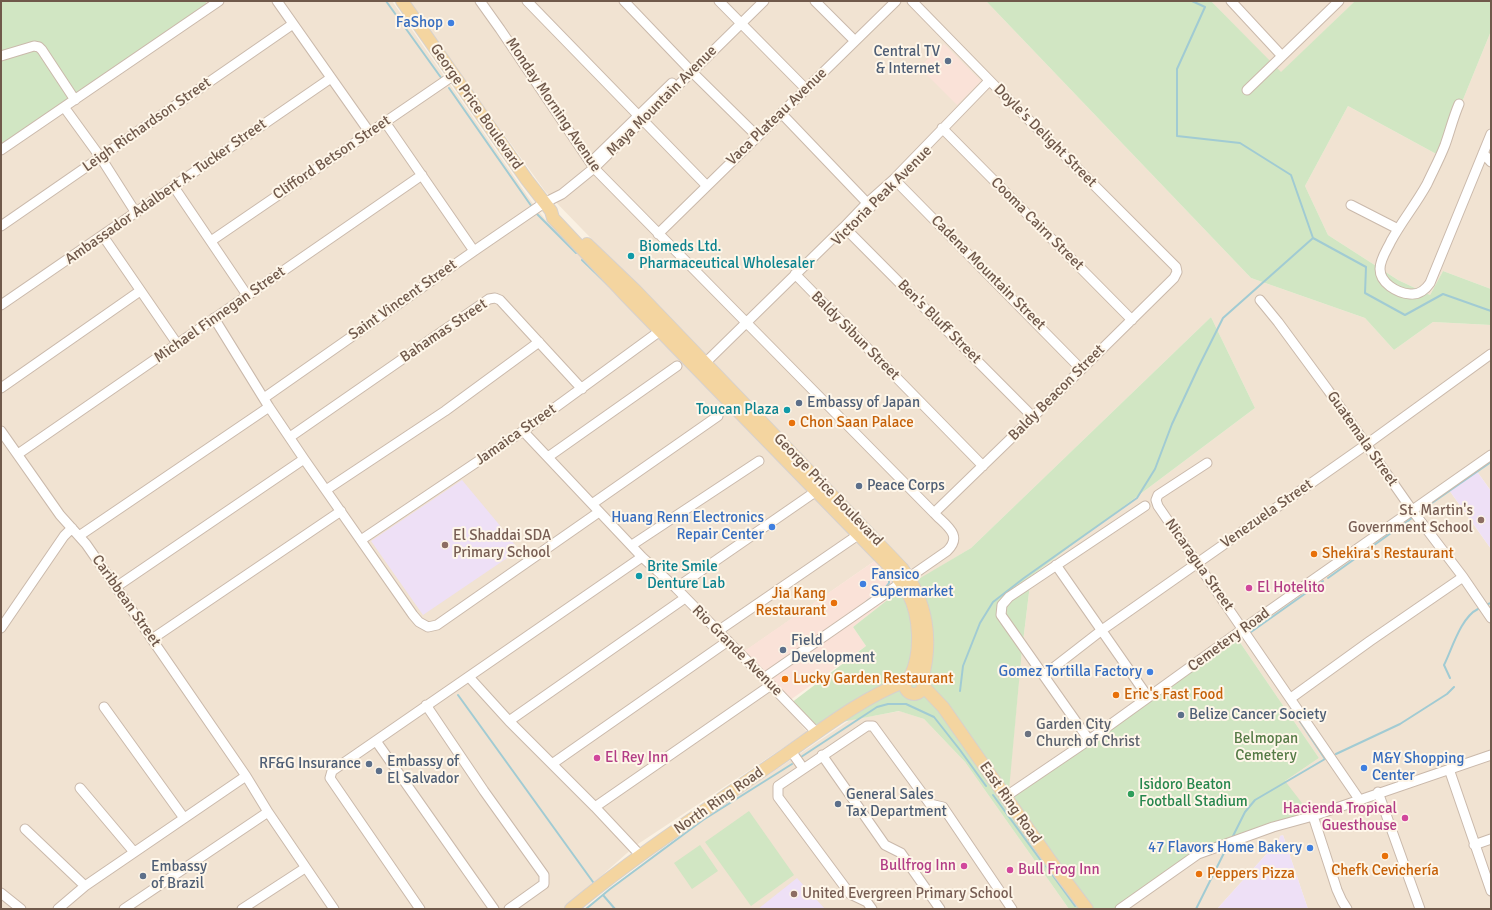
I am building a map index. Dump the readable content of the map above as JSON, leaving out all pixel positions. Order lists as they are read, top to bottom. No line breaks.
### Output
{"streets":{"main road":["George Price Boulevard","North Ring Road","East Ring Road"],"street":["Maya Mountain Avenue","Monday Morning Avenue","Vaca Plateau Avenue","Leigh Richardson Street","Doyle's Delight Street","Clifford Betson Street","Ambassador Adalbert A. Tucker Street","Victoria Peak Avenue","Cooma Cairn Street","Cadena Mountain Street","Saint Vincent Street","Michael Finnegan Street","Ben's Bluff Street","Bahamas Street","Baldy Sibun Street","Baldy Beacon Street","Jamaica Street","Guatemala Street","Venezuela Street","Nicaragua Street","Caribbean Street","Cemetery Road","Rio Grande Avenue"]},"crossings":[["Maya Mountain Avenue","Monday Morning Avenue"],["Maya Mountain Avenue","George Price Boulevard"],["Maya Mountain Avenue","Saint Vincent Street"],["Monday Morning Avenue","George Price Boulevard"],["Monday Morning Avenue","Vaca Plateau Avenue"],["Monday Morning Avenue","Victoria Peak Avenue"],["Monday Morning Avenue","Baldy Beacon Street"],["George Price Boulevard","Clifford Betson Street"],["George Price Boulevard","Victoria Peak Avenue"],["George Price Boulevard","Saint Vincent Street"],["George Price Boulevard","Jamaica Street"],["George Price Boulevard","North Ring Road"],["George Price Boulevard","East Ring Road"],["Doyle's Delight Street","Victoria Peak Avenue"],["Doyle's Delight Street","Baldy Beacon Street"],["Victoria Peak Avenue","Cooma Cairn Street"],["Victoria Peak Avenue","Cadena Mountain Street"],["Victoria Peak Avenue","Ben's Bluff Street"],["Victoria Peak Avenue","Baldy Sibun Street"],["Cooma Cairn Street","Baldy Beacon Street"],["Cadena Mountain Street","Baldy Beacon Street"],["Michael Finnegan Street","Caribbean Street"],["Ben's Bluff Street","Baldy Beacon Street"],["Bahamas Street","Jamaica Street"],["Baldy Sibun Street","Baldy Beacon Street"],["Jamaica Street","Rio Grande Avenue"],["Guatemala Street","Venezuela Street"],["Guatemala Street","Cemetery Road"],["Venezuela Street","Nicaragua Street"],["Nicaragua Street","Cemetery Road"],["Cemetery Road","East Ring Road"],["Rio Grande Avenue","North Ring Road"],["North Ring Road","East Ring Road"]],"parks":["Belmopan Cemetery"],"places":["FaShop","Central TV & Internet","Biomeds Ltd. Pharmaceutical Wholesaler","Embassy of Japan","Toucan Plaza","Chon Saan Palace","Peace Corps","St. Martin's Government School","Huang Renn Electronics Repair Center","El Shaddai SDA Primary School","Shekira's Restaurant","Brite Smile Denture Lab","Fansico Supermarket","El Hotelito","Jia Kang Restaurant","Field Development","Gomez Tortilla Factory","Lucky Garden Restaurant","Eric's Fast Food","Belize Cancer Society","Garden City Church of Christ","El Rey Inn","RF&G Insurance","M&Y Shopping Center","Embassy of El Salvador","Isidoro Beaton Football Stadium","General Sales Tax Department","Hacienda Tropical Guesthouse","47 Flavors Home Bakery","Chefk Cevichería","Bullfrog Inn","Bull Frog Inn","Peppers Pizza","Embassy of Brazil","United Evergreen Primary School"]}
